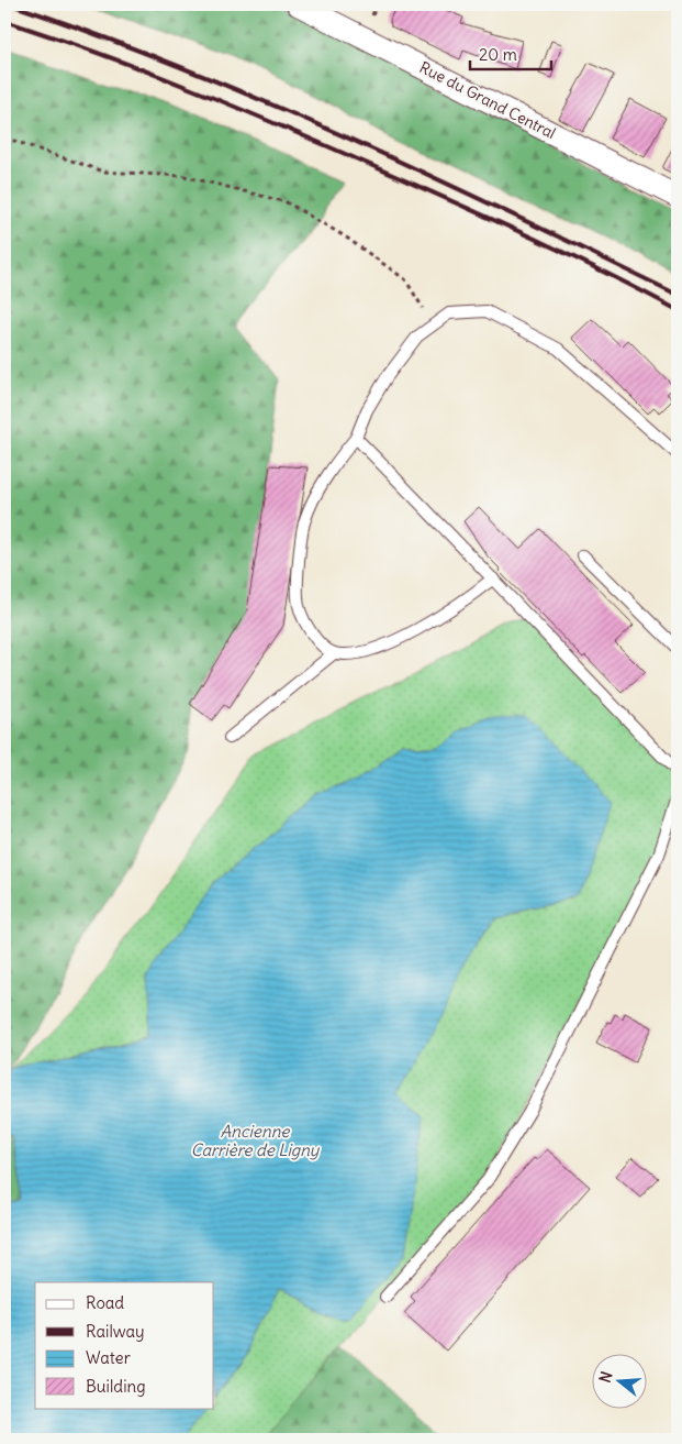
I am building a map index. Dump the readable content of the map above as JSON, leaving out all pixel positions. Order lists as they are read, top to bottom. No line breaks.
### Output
{"streets":{"street":["Rue du Grand Central"]},"water":["Ancienne Carrière de Ligny"],"legend":["Road","Railway","Water","Building"],"scale_bar":"20 m","north":"left"}
